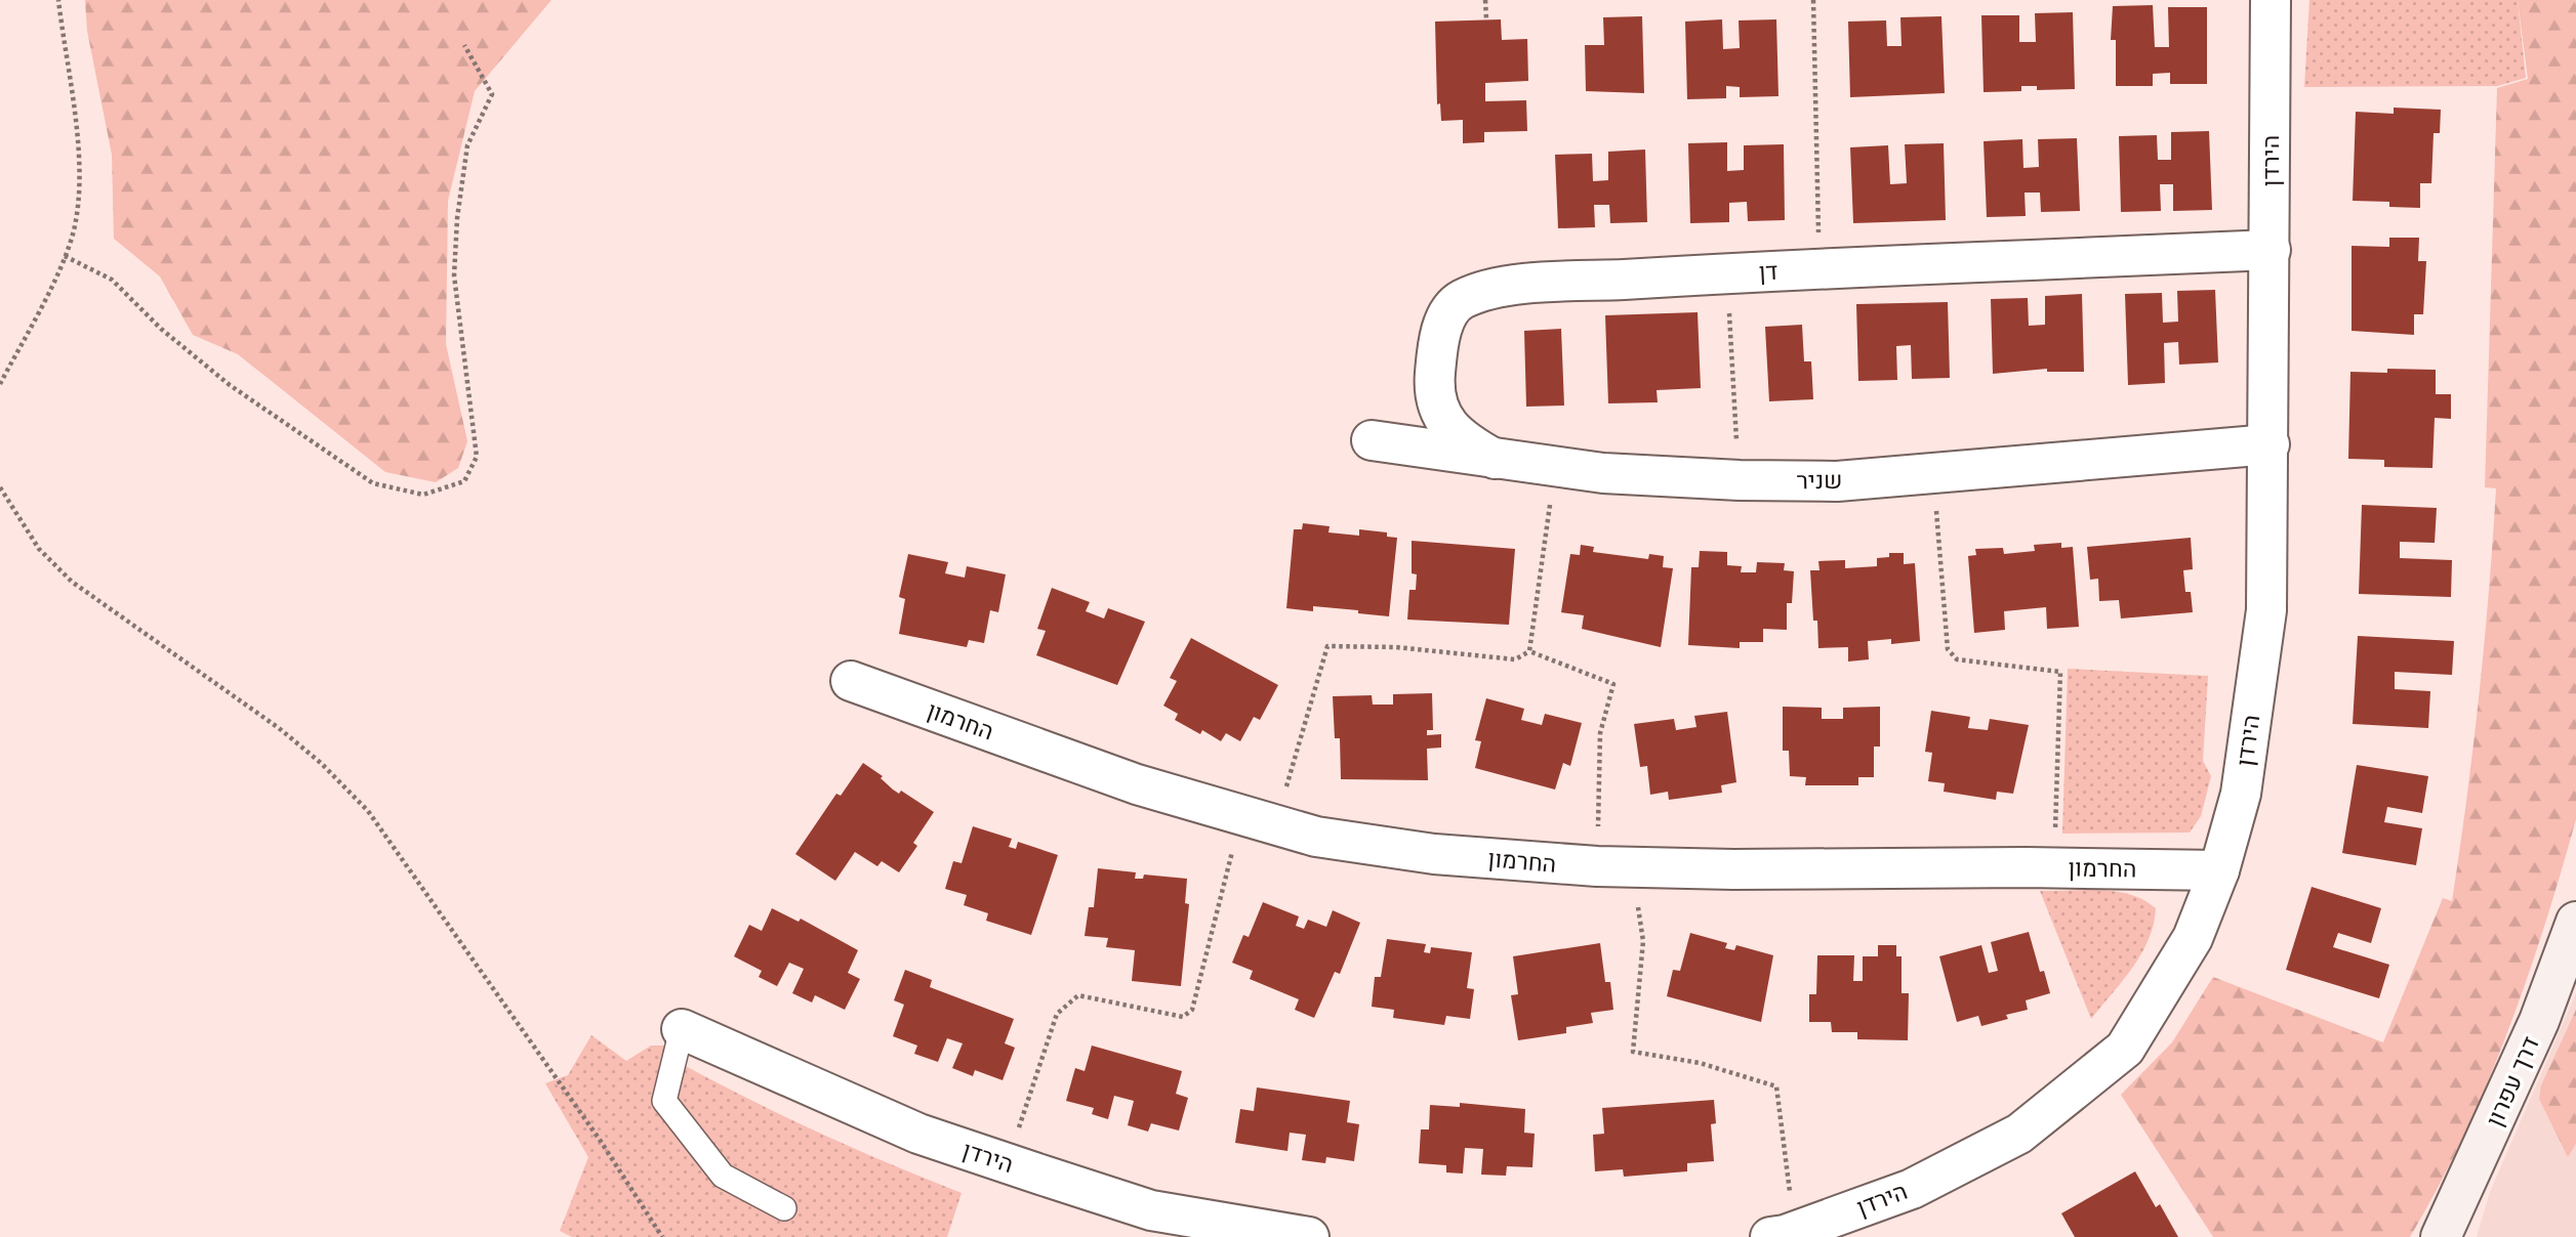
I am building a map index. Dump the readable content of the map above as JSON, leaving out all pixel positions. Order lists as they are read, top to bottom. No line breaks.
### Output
{"streets":{"street":["הירדן","דן","שניר","החרמון","דרך עפרון"]},"crossings":[["הירדן","דן"],["הירדן","שניר"],["הירדן","החרמון"],["דן","שניר"]]}
